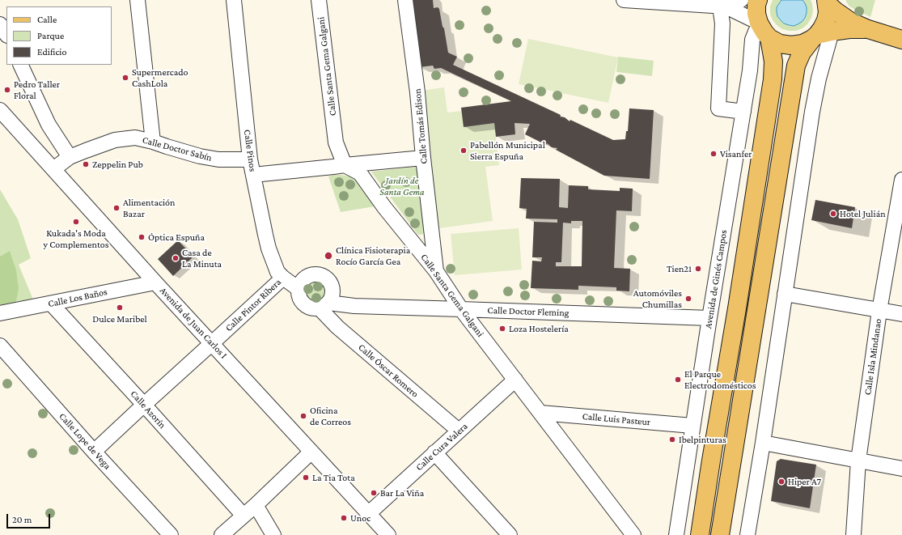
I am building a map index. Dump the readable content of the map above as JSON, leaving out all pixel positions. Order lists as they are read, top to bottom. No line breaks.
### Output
{"streets":{"street":["Calle Santa Gema Galgani","Calle Tomás Edison","Calle Doctor Sabín","Calle Pinos","Avenida de Ginés Campos","Calle Los Baños","Calle Pintor Ribera","Calle Doctor Fleming","Avenida de Juan Carlos I","Calle Isla Mindanao","Calle Óscar Romero","Calle Azorín","Calle Luis Pasteur","Calle Lope de Vega","Calle Cura Valera"]},"crossings":[["Calle Santa Gema Galgani","Calle Tomás Edison"],["Calle Santa Gema Galgani","Calle Doctor Fleming"],["Calle Santa Gema Galgani","Calle Luis Pasteur"],["Calle Santa Gema Galgani","Calle Cura Valera"],["Calle Doctor Sabín","Calle Pinos"],["Calle Doctor Sabín","Avenida de Juan Carlos I"],["Calle Pinos","Calle Pintor Ribera"],["Calle Pinos","Calle Doctor Fleming"],["Calle Pinos","Calle Óscar Romero"],["Avenida de Ginés Campos","Calle Doctor Fleming"],["Avenida de Ginés Campos","Calle Luis Pasteur"],["Calle Los Baños","Avenida de Juan Carlos I"],["Calle Los Baños","Calle Azorín"],["Calle Pintor Ribera","Avenida de Juan Carlos I"],["Calle Pintor Ribera","Calle Azorín"],["Calle Pintor Ribera","Calle Lope de Vega"],["Calle Doctor Fleming","Calle Óscar Romero"],["Avenida de Juan Carlos I","Calle Cura Valera"],["Calle Óscar Romero","Calle Cura Valera"]],"parks":["Jardín de Santa Gema"],"places":["Supermercado CashLola","Pedro Taller Floral","Pabellón Municipal Sierra Espuña","Visanfer","Zeppelin Pub","Alimentación Bazar","Hotel Julián","Kukada's Moda y Complementos","Óptica Espuña","Clínica Fisioterapia Rocío García Gea","Casa de La Minuta","Tien21","Automóviles Chumillas","Dulce Maribel","Loza Hostelería","El Parque Electrodomésticos","Oficina de Correos","Ibelpinturas","La Tia Tota","Hiper A7","Bar La Viña","Unoc"],"legend":["Calle","Parque","Edificio"],"scale_bar":"20 m"}
